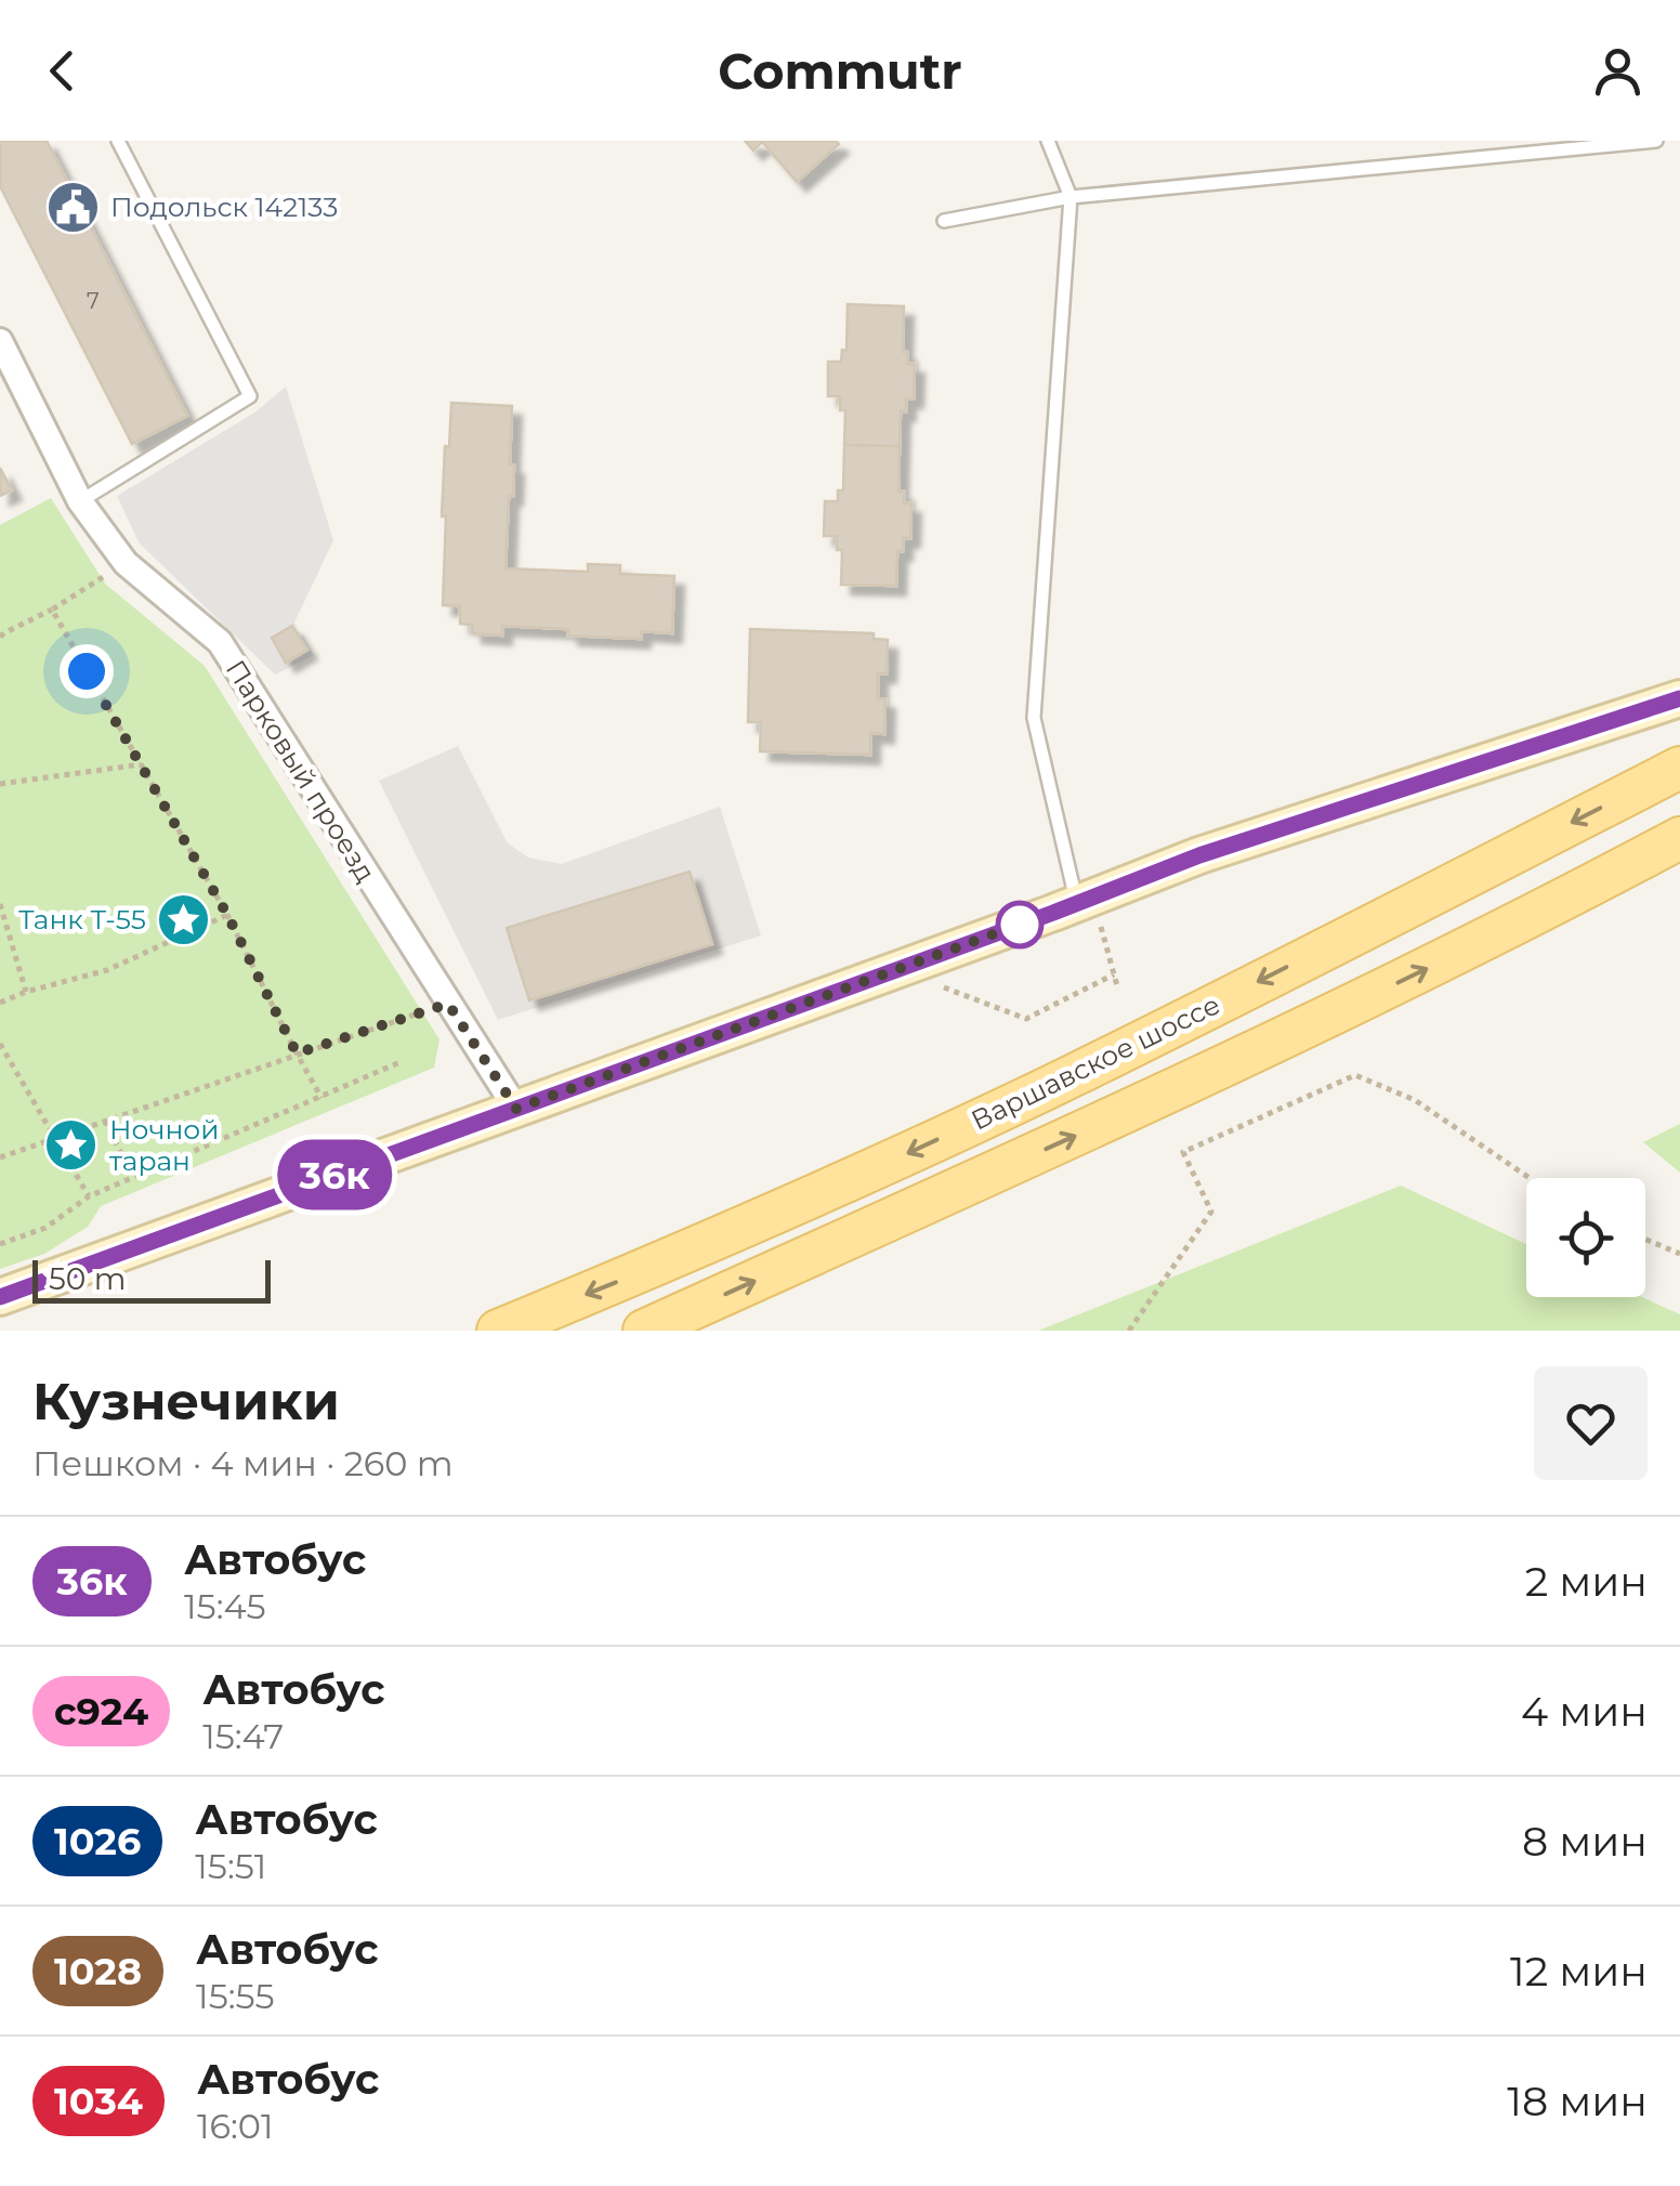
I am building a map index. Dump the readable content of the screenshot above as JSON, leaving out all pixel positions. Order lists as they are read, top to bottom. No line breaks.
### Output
{"streets":{"main road":["Варшавское шоссе"],"street":["Парковый проезд"]},"places":{"public building":["Подольск 142133"],"place":["Танк Т-55","Ночной таран"]},"lines":["bus line 36к"],"house_numbers":["7"],"scale_bar":"50 m","page":{"header":"Commutr","on_map":"36к","scale":"50 m","heading":["Кузнечики","Пешком · 4 мин · 260 m"],"list":[{"mark":"36к","name":"Автобус","note":"15:45","value":"2 мин"},{"mark":"с924","name":"Автобус","note":"15:47","value":"4 мин"},{"mark":"1026","name":"Автобус","note":"15:51","value":"8 мин"},{"mark":"1028","name":"Автобус","note":"15:55","value":"12 мин"},{"mark":"1034","name":"Автобус","note":"16:01","value":"18 мин"}]}}
